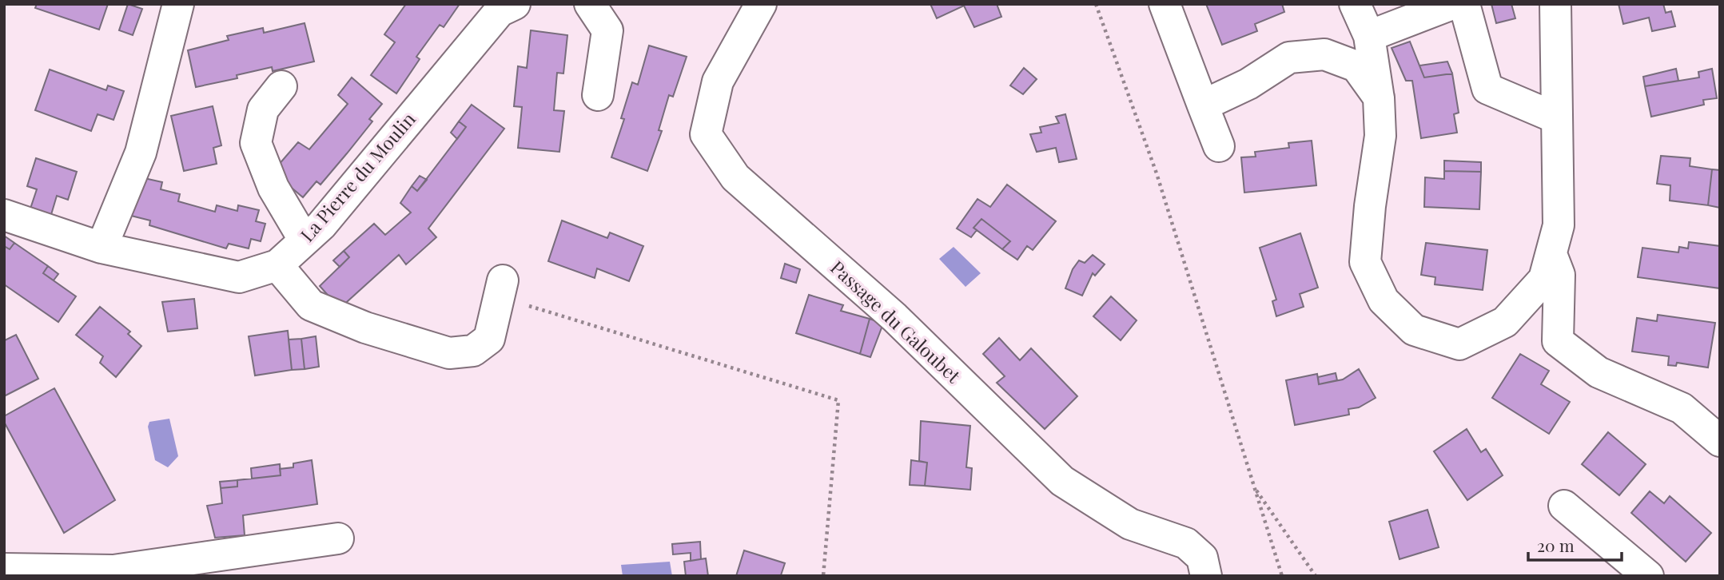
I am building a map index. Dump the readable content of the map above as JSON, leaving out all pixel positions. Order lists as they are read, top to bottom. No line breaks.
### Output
{"streets":{"street":["La Pierre du Moulin","Passage du Galoubet"]},"scale_bar":"20 m"}
